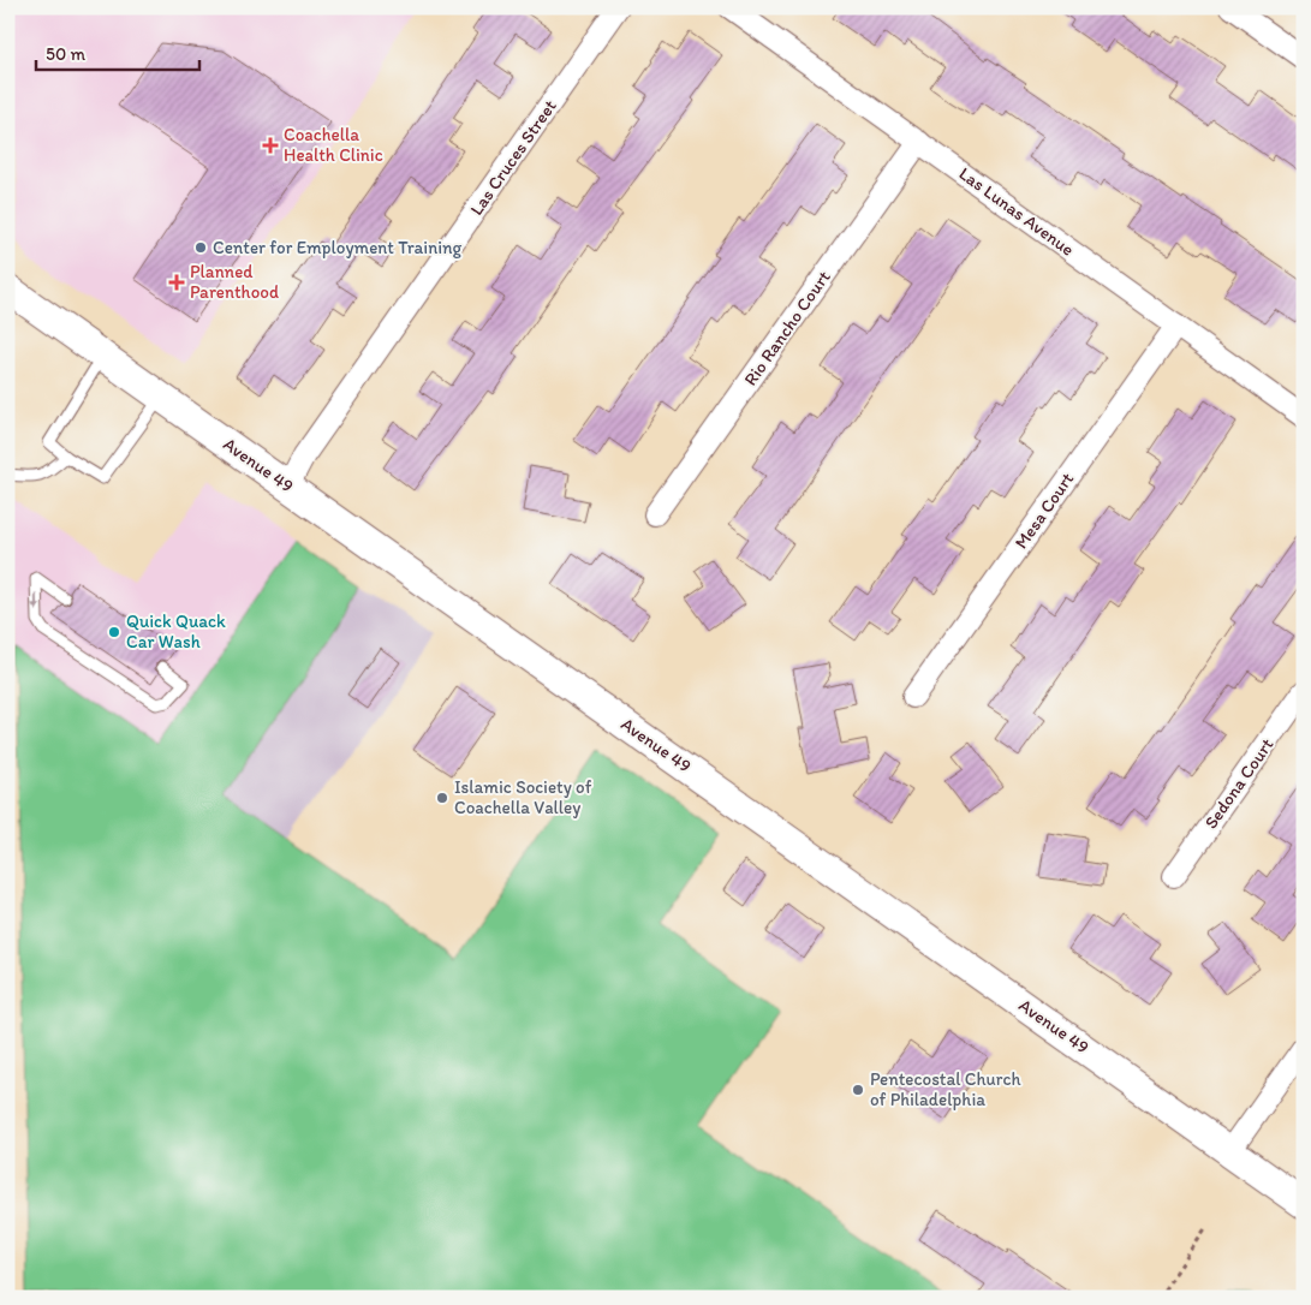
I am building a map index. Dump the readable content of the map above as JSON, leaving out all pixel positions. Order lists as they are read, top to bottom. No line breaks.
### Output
{"streets":{"street":["Las Cruces Street","Las Lunas Avenue","Rio Rancho Court","Avenue 49","Mesa Court","Sedona Court"]},"crossings":[["Las Cruces Street","Avenue 49"],["Las Lunas Avenue","Rio Rancho Court"],["Las Lunas Avenue","Mesa Court"]],"places":{"health":["Coachella Health Clinic","Planned Parenthood"],"other":["Center for Employment Training","Quick Quack Car Wash","Islamic Society of Coachella Valley","Pentecostal Church of Philadelphia"]},"scale_bar":"50 m"}
